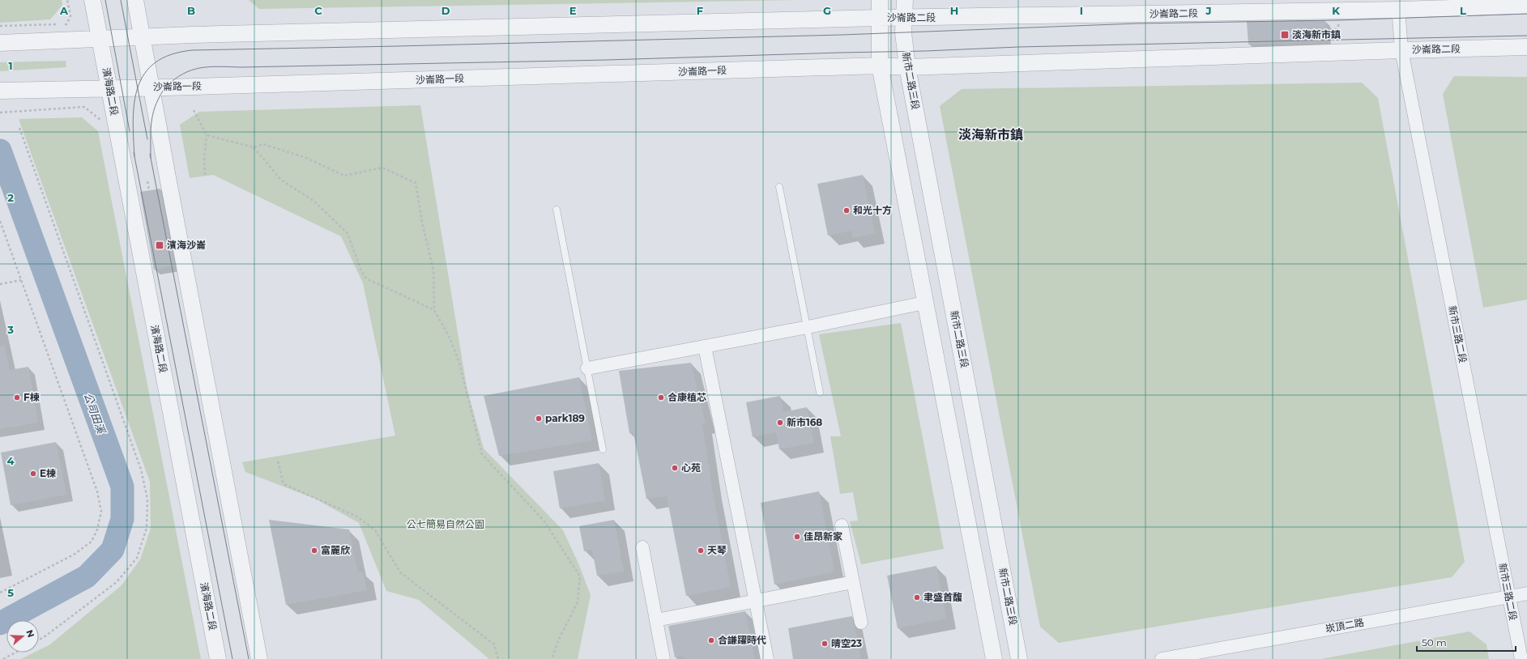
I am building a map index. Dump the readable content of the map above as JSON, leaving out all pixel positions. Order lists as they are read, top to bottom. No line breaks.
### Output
{"streets":{"street":["沙崙路二段","沙崙路一段","新市二路三段","濱海路二段","新市三路二段","崁頂二路"]},"crossings":[["沙崙路二段","沙崙路一段"],["沙崙路二段","新市二路三段"],["沙崙路二段","新市三路二段"],["沙崙路一段","濱海路二段"],["新市三路二段","崁頂二路"]],"districts":["淡海新市鎮"],"water":["公司田溪"],"parks":["公七簡易自然公園"],"places":{"transit":["淡海新市鎮","濱海沙崙"],"other":["和光十方","F棟","合康植芯","park189","新市168","心苑","E棟","佳昂新家","富麗欣","天琴","聿盛首馥","合謙躍時代","晴空23"]},"scale_bar":"50 m","north":"right","grid":{"columns":["A","B","C","D","E","F","G","H","I","J","K","L"],"rows":["1","2","3","4","5"]}}
